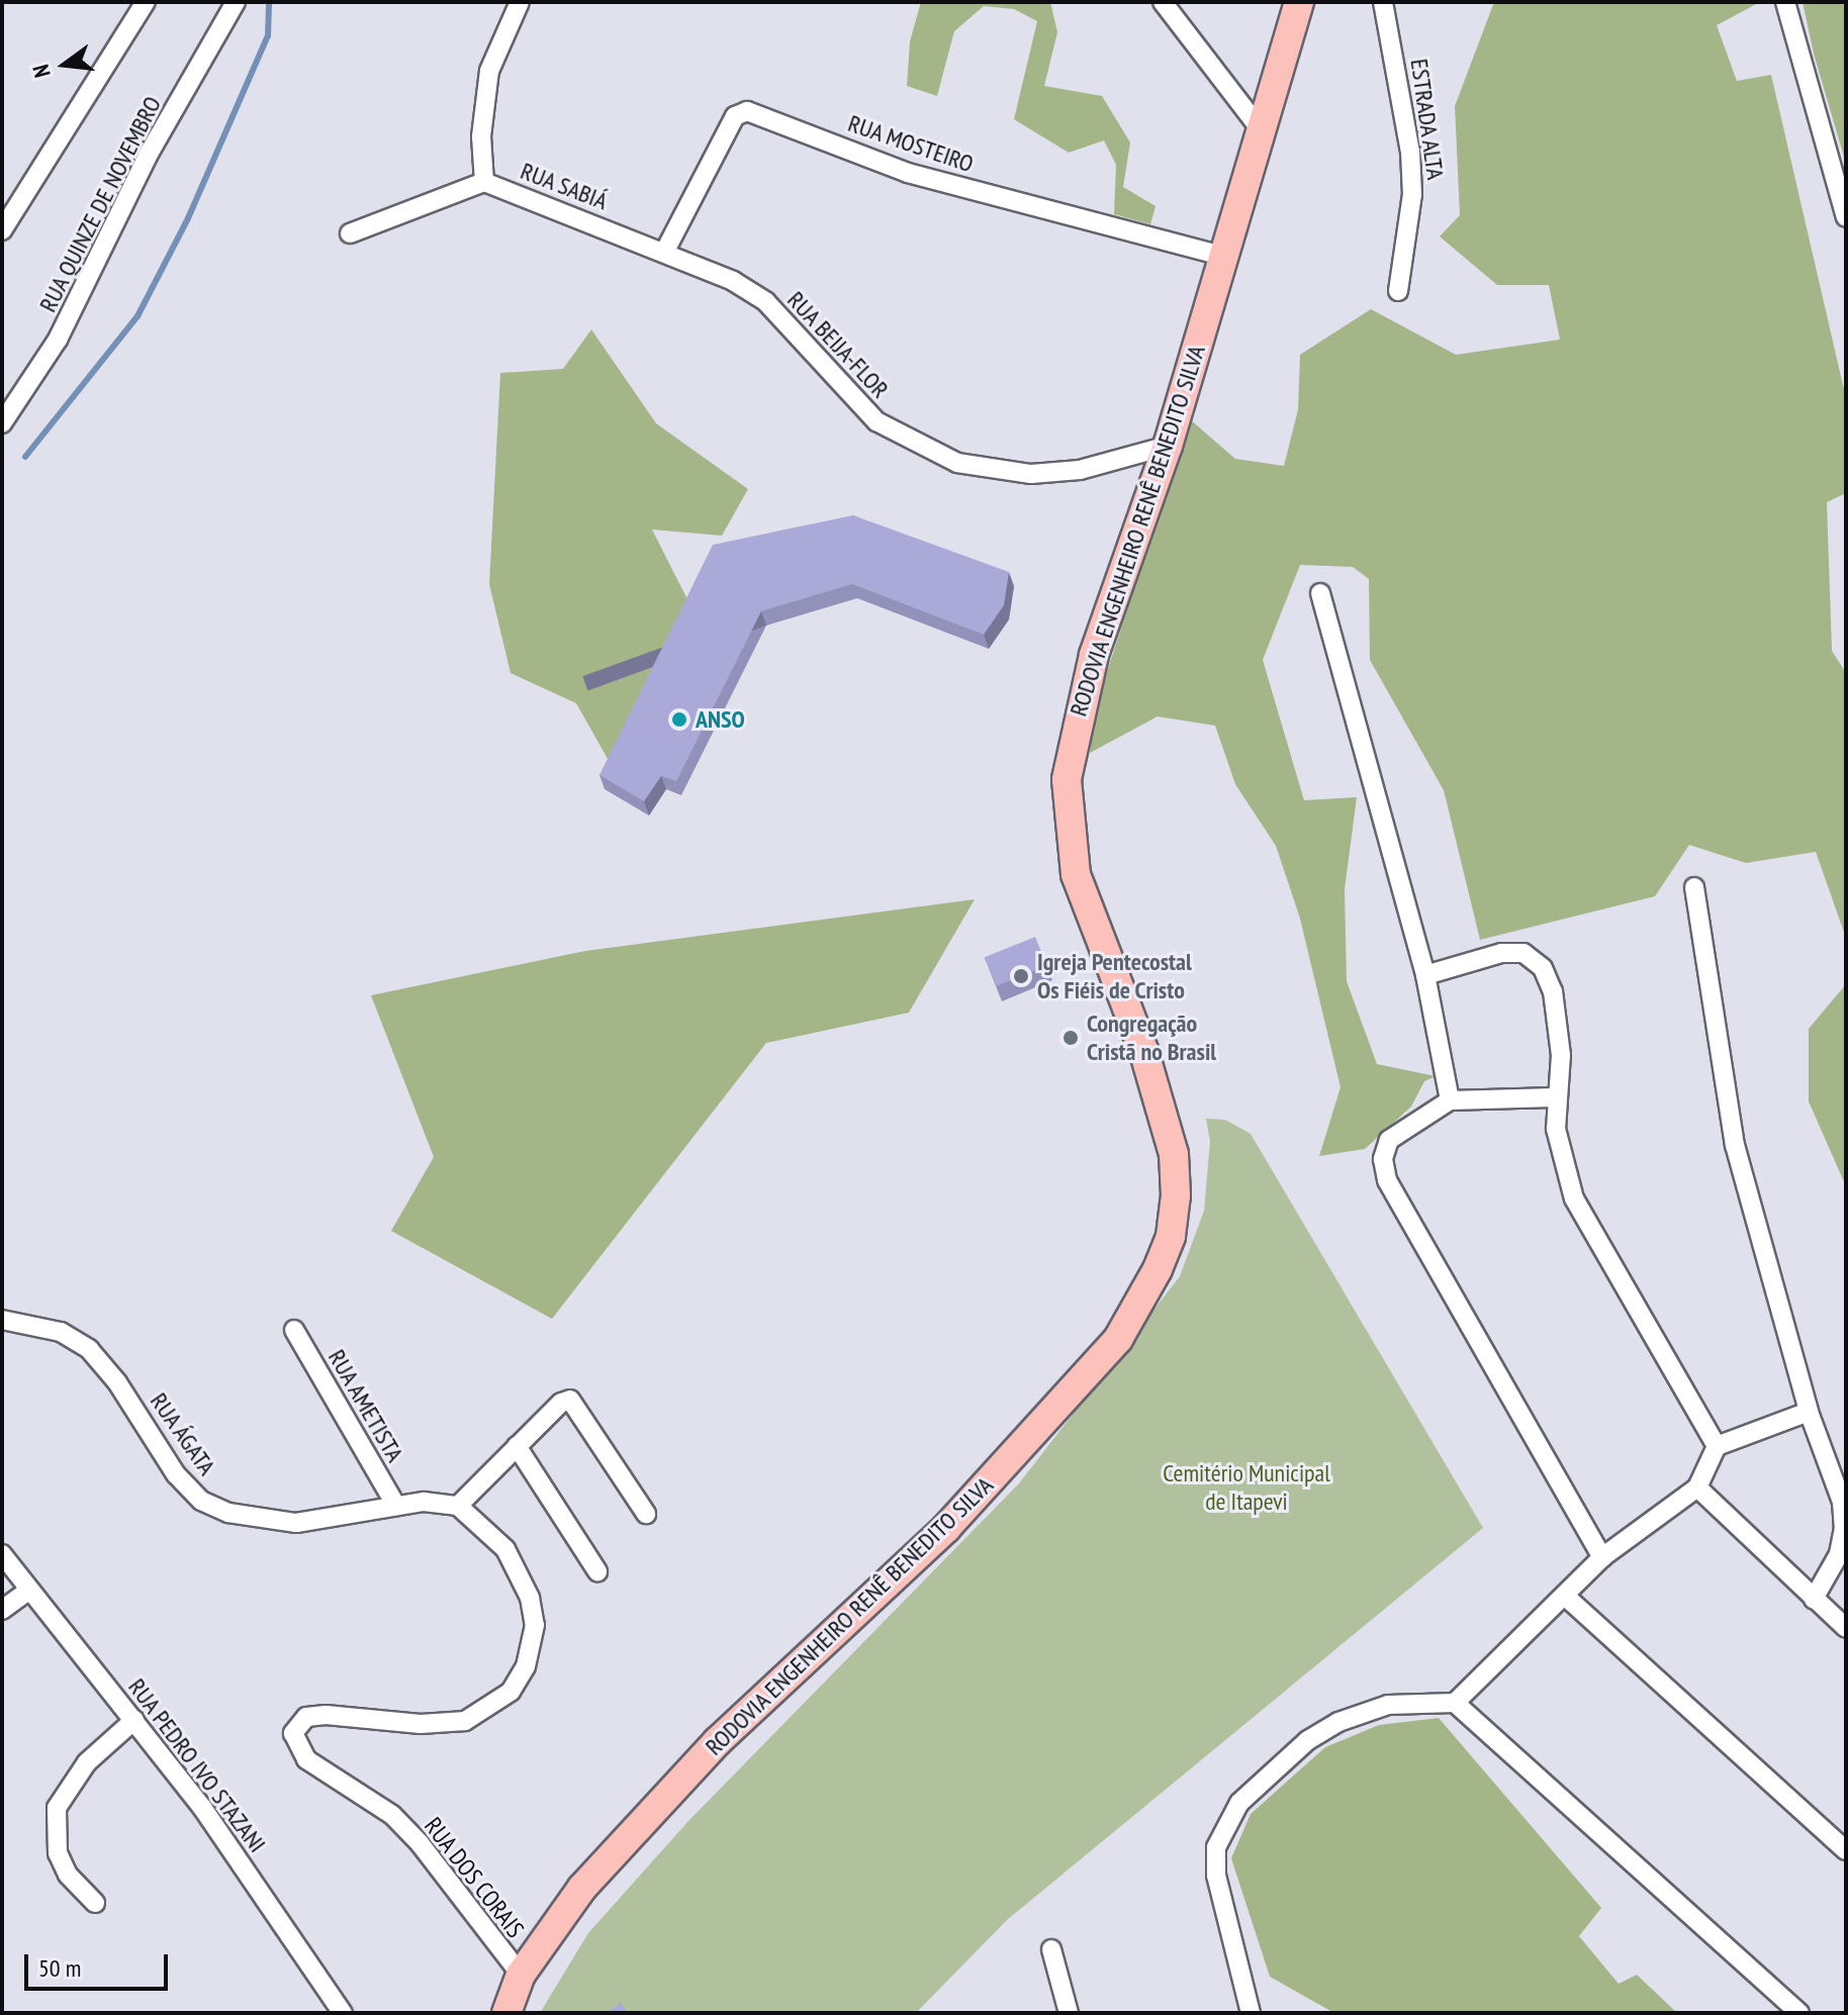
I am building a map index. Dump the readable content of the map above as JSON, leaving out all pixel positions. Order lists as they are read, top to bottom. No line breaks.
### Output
{"streets":{"main road":["RODOVIA ENGENHEIRO RENÊ BENEDITO SILVA"],"street":["ESTRADA ALTA","RUA MOSTEIRO","RUA SABIÁ","RUA QUINZE DE NOVEMBRO","RUA BEIJA-FLOR","RUA AMETISTA","RUA ÁGATA","RUA PEDRO IVO STAZANI","RUA DOS CORAIS"]},"crossings":[["RUA MOSTEIRO","RUA SABIÁ"],["RUA MOSTEIRO","RUA BEIJA-FLOR"],["RUA MOSTEIRO","RODOVIA ENGENHEIRO RENÊ BENEDITO SILVA"],["RUA SABIÁ","RUA BEIJA-FLOR"],["RUA BEIJA-FLOR","RODOVIA ENGENHEIRO RENÊ BENEDITO SILVA"],["RODOVIA ENGENHEIRO RENÊ BENEDITO SILVA","RUA DOS CORAIS"],["RUA AMETISTA","RUA ÁGATA"]],"parks":["Cemitério Municipal de Itapevi"],"places":["ANSO","Igreja Pentecostal Os Fiéis de Cristo","Congregação Cristã no Brasil"],"scale_bar":"50 m","north":"left"}
